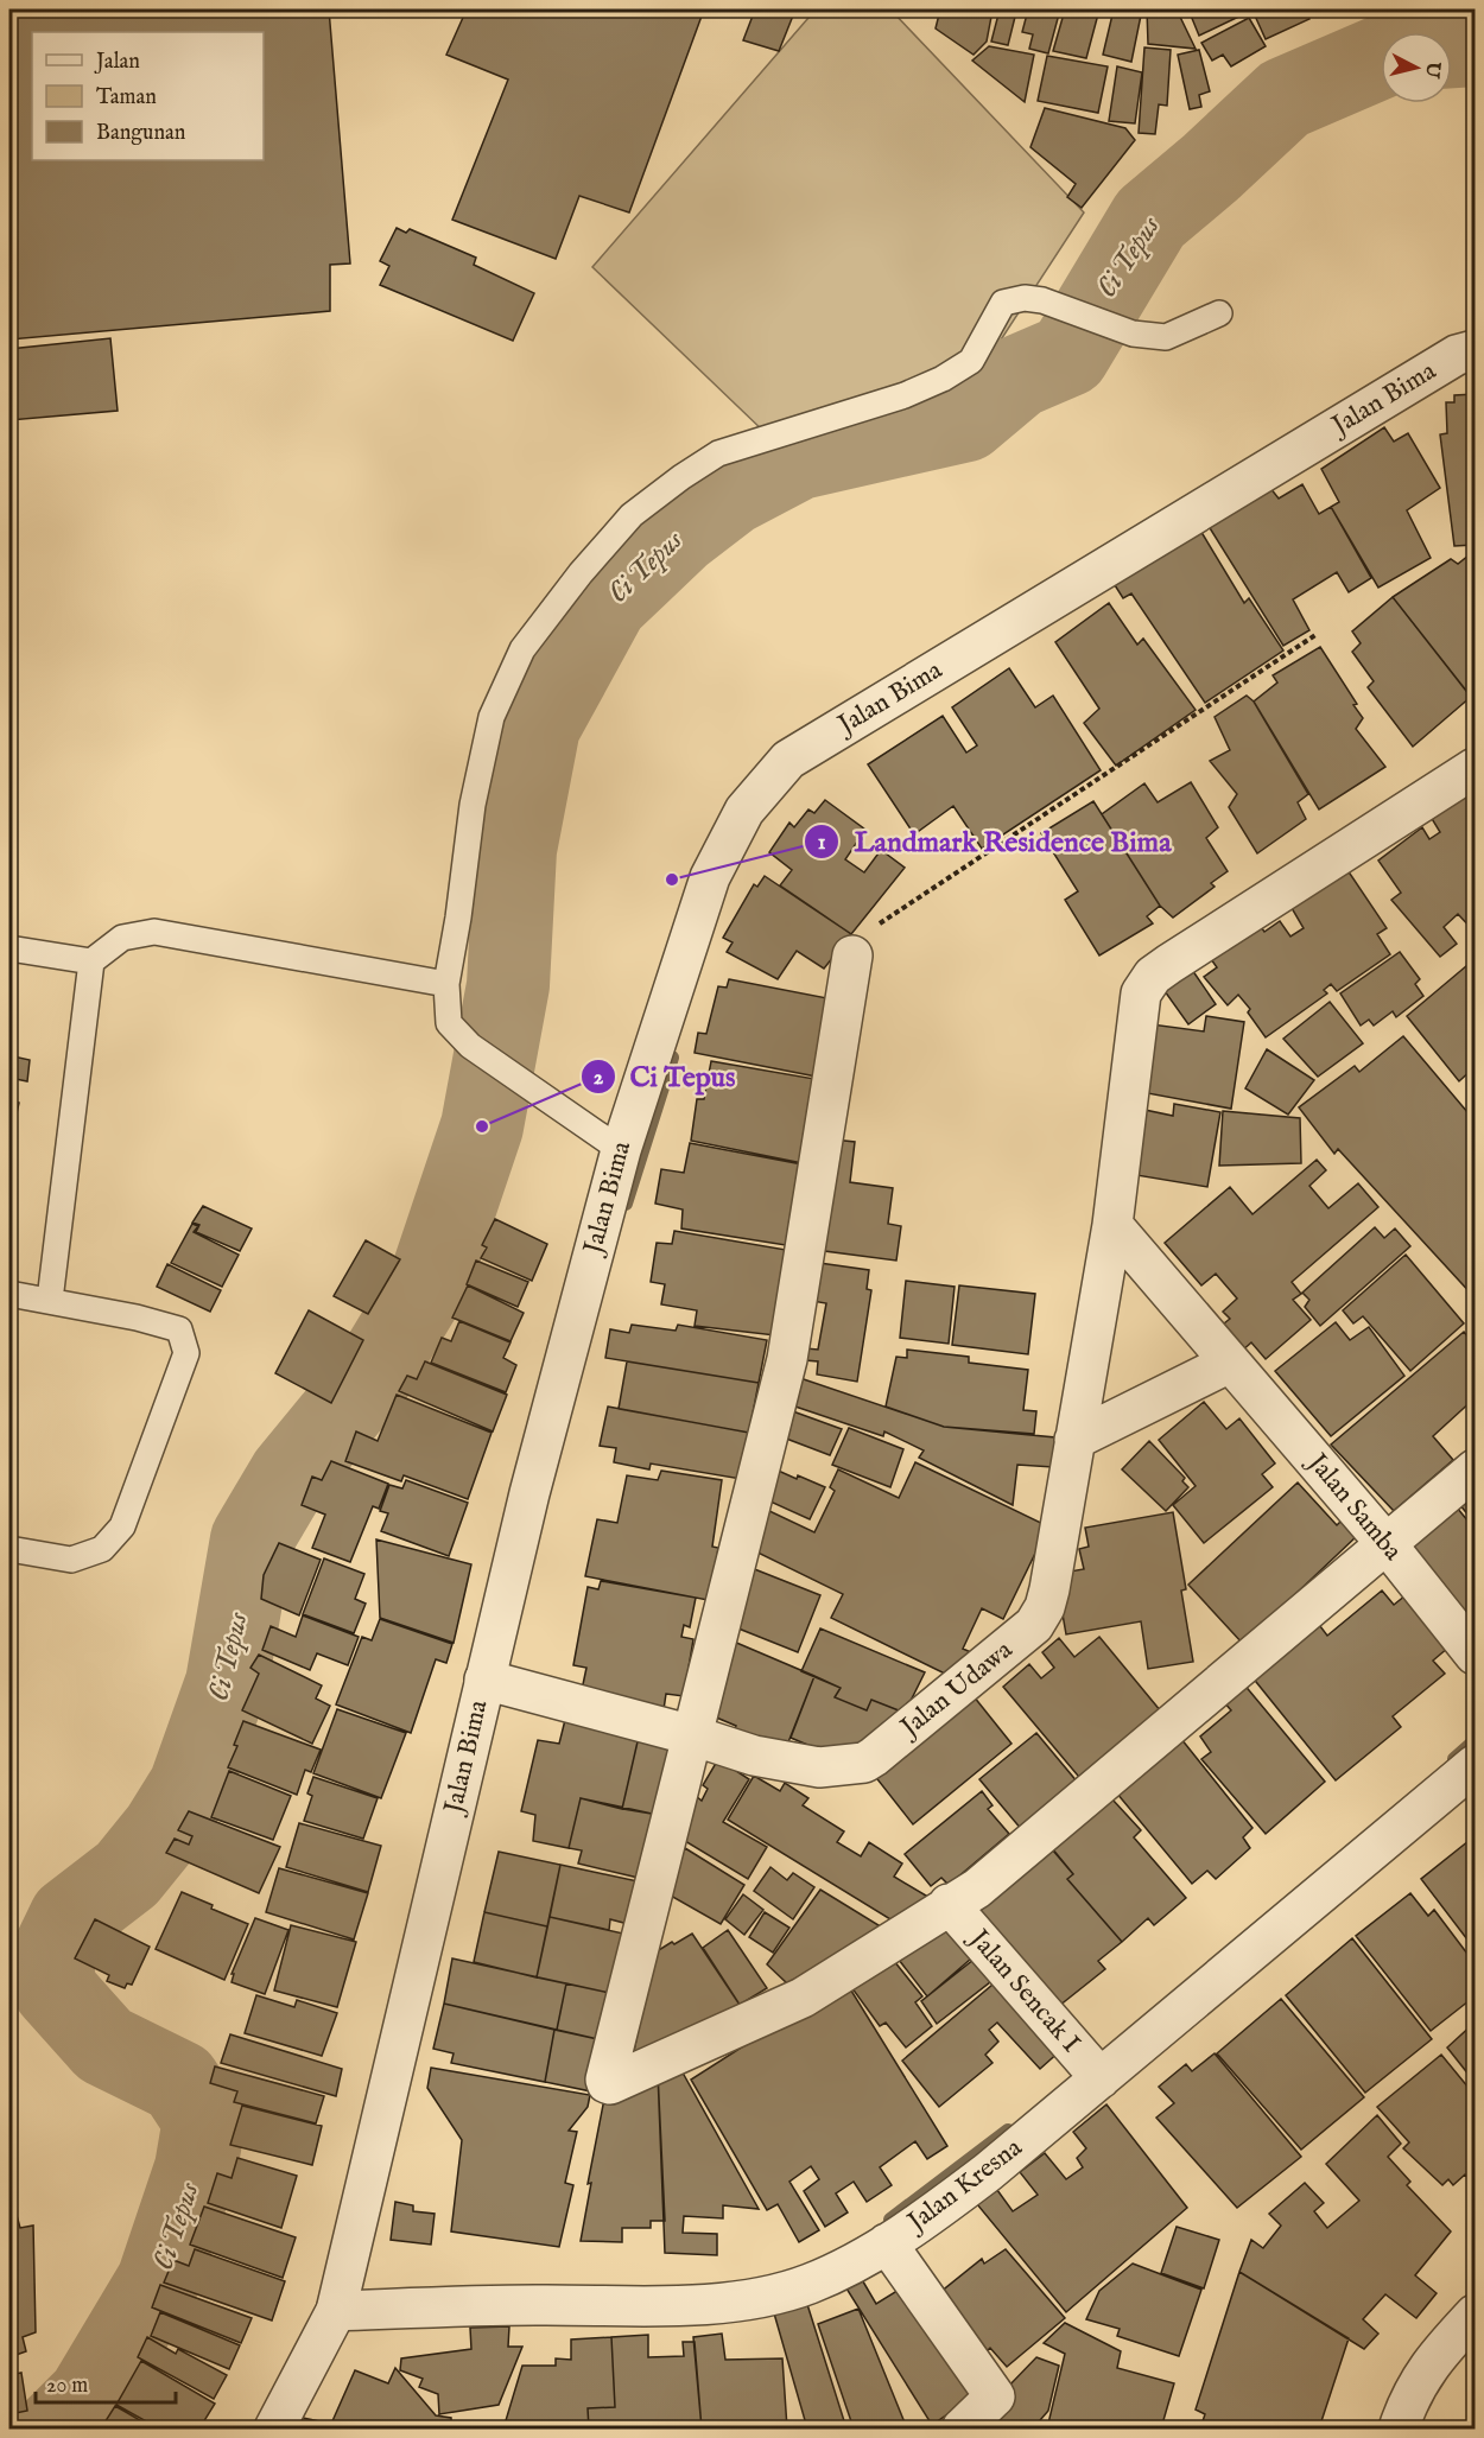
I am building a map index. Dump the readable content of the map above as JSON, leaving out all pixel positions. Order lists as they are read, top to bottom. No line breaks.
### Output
{"streets":{"street":["Jalan Bima","Jalan Samba","Jalan Udawa","Jalan Sencak I","Jalan Kresna"]},"crossings":[["Jalan Bima","Jalan Udawa"],["Jalan Bima","Jalan Kresna"],["Jalan Samba","Jalan Udawa"],["Jalan Sencak I","Jalan Kresna"]],"water":["Ci Tepus"],"places":["Landmark Residence Bima","Ci Tepus"],"legend":["Jalan","Taman","Bangunan"],"scale_bar":"20 m","north":"right"}
